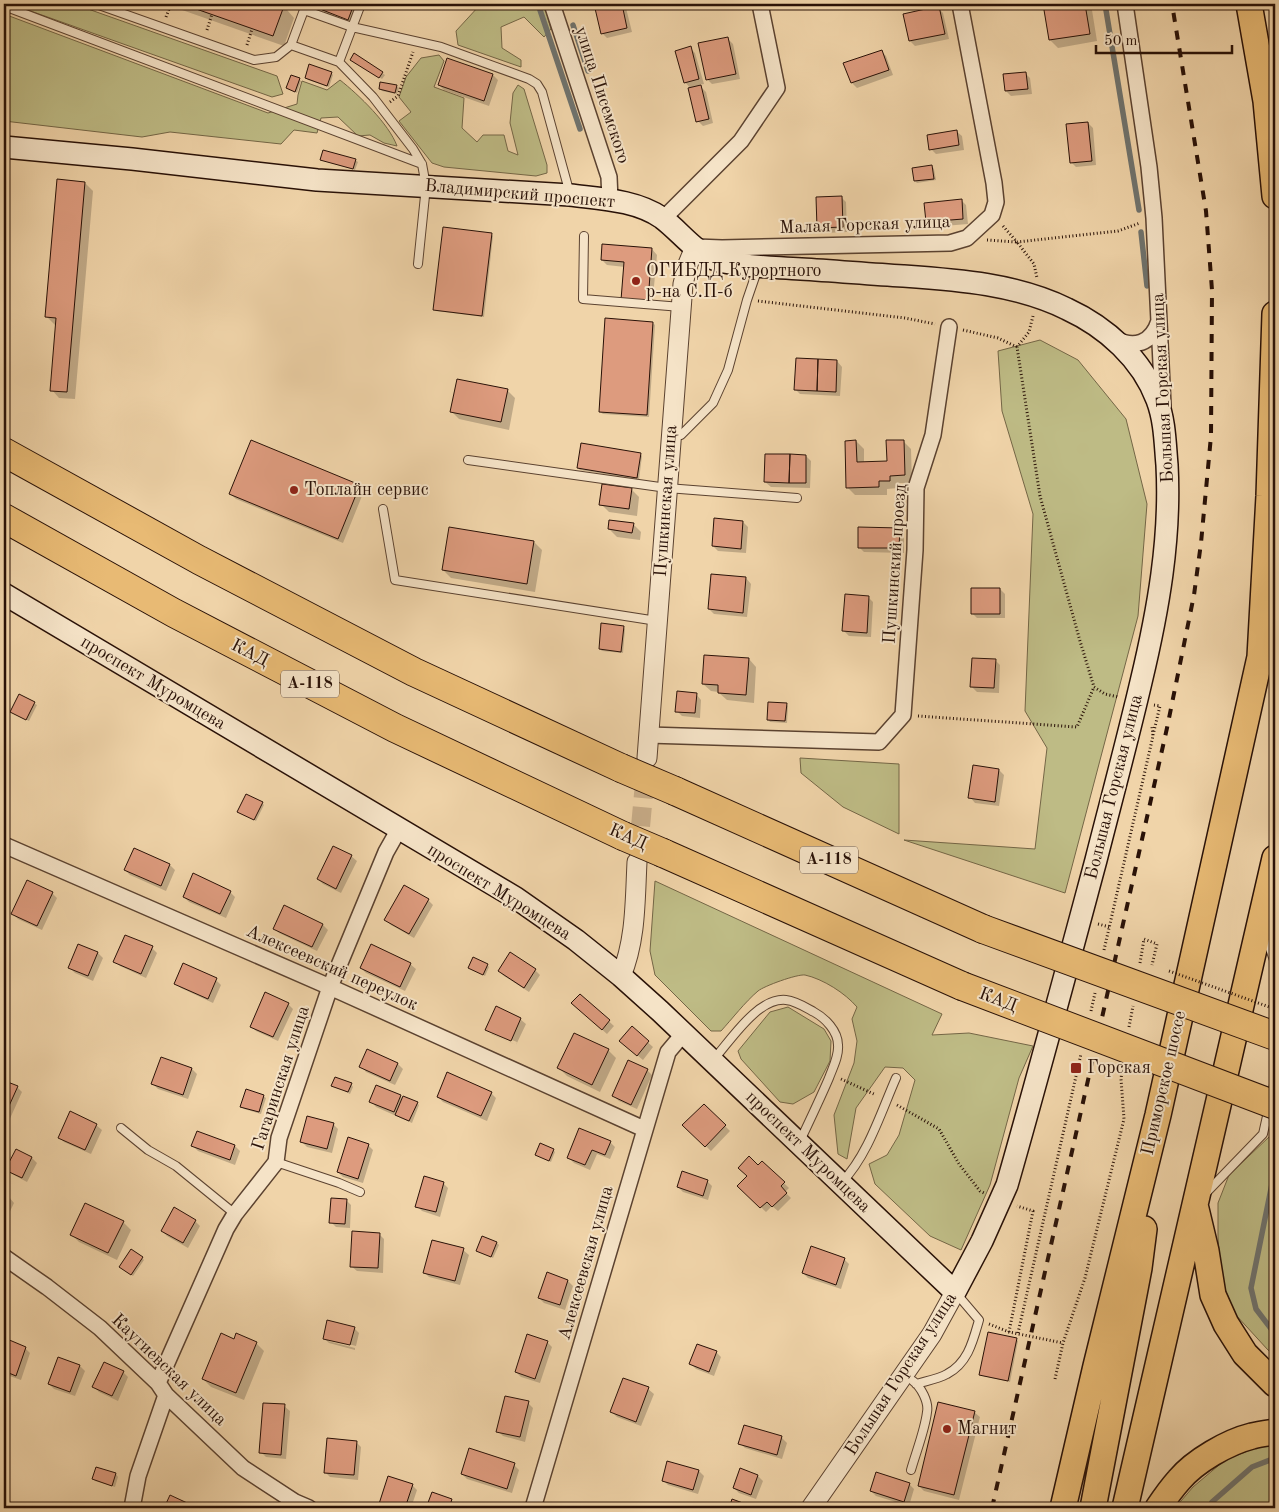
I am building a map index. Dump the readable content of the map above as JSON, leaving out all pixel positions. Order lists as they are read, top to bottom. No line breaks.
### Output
{"streets":{"highway":["КАД","А-118","Приморское шоссе"],"main road":["Владимирский проспект","Большая Горская улица","проспект Муромцева"],"street":["улица Писемского","Малая Горская улица","Пушкинская улица","Пушкинский проезд","Алексеевский переулок","Гагаринская улица","Алексеевская улица","Каугиевская улица"]},"crossings":[["улица Писемского","Владимирский проспект"],["Владимирский проспект","Малая Горская улица"],["Владимирский проспект","Большая Горская улица"],["Владимирский проспект","Пушкинская улица"],["Малая Горская улица","Пушкинская улица"],["Большая Горская улица","проспект Муромцева"],["проспект Муромцева","Гагаринская улица"],["проспект Муромцева","Алексеевская улица"],["Алексеевский переулок","Гагаринская улица"],["Алексеевский переулок","Алексеевская улица"],["Гагаринская улица","Каугиевская улица"]],"places":{"other":["ОГИБДД Курортного р-на С.П-б","Топлайн сервис","Магнит"],"transit":["Горская"]},"scale_bar":"50 m"}
